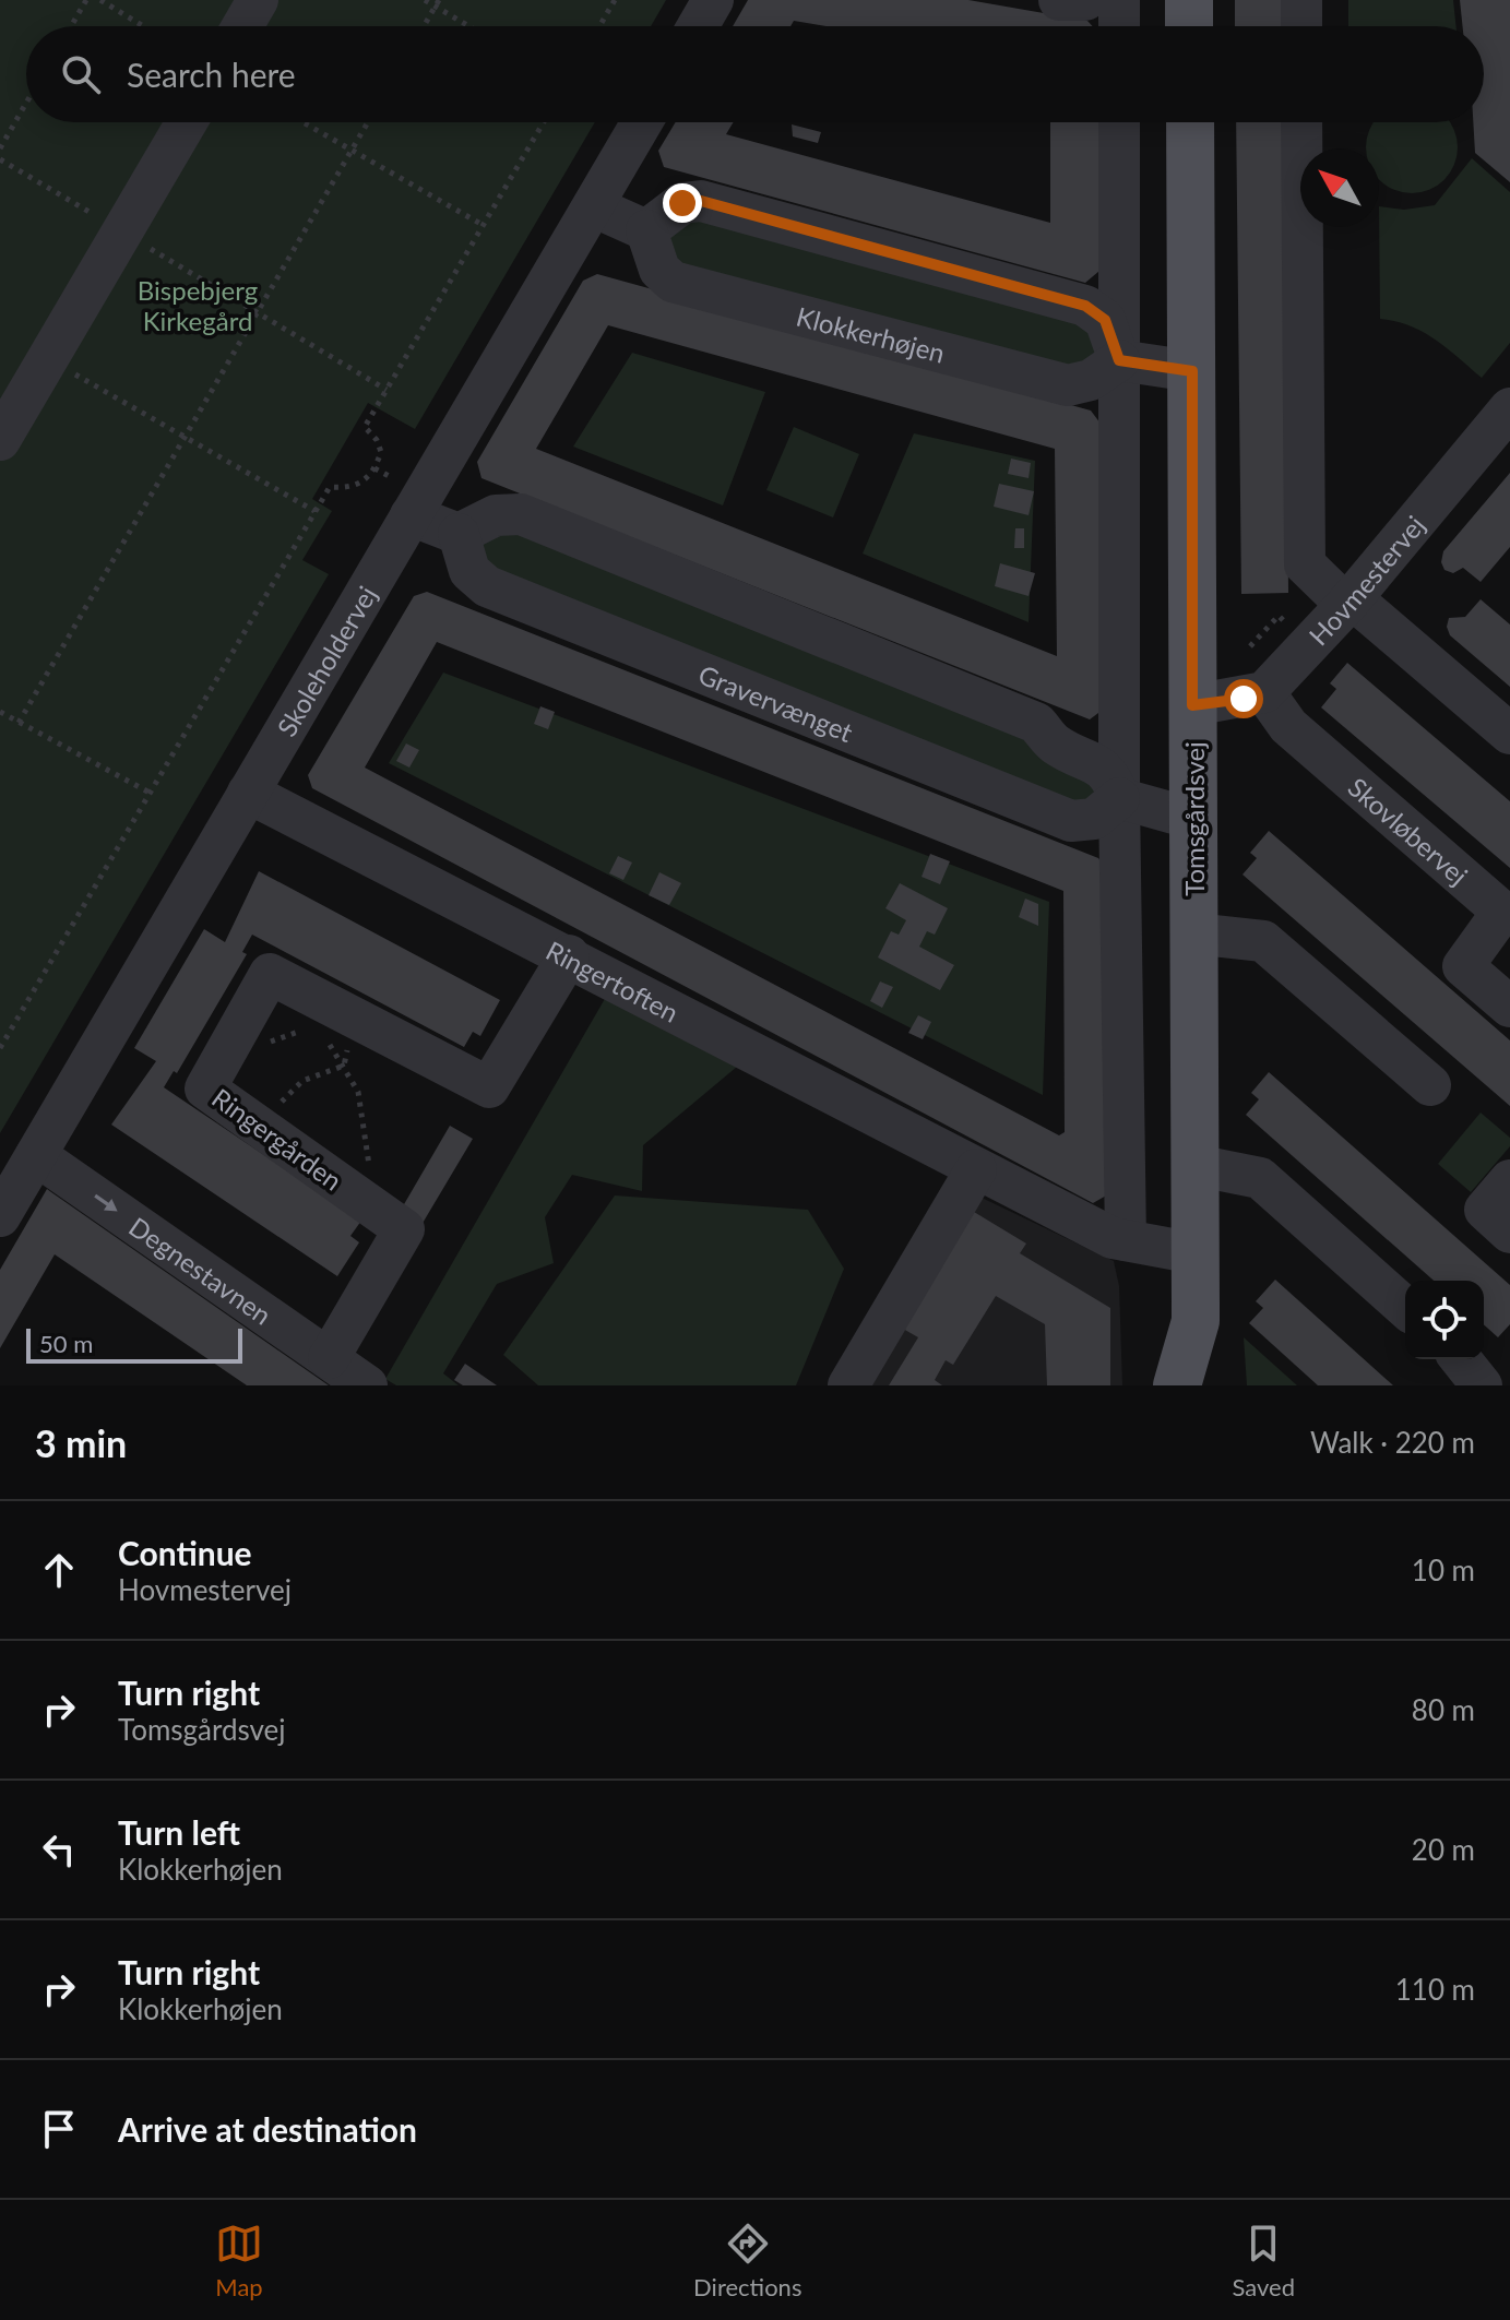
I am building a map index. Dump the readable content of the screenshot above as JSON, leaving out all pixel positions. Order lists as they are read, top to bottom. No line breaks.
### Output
{"streets":{"main road":["Tomsgårdsvej"],"street":["Klokkerhøjen","Hovmestervej","Skoleholdervej","Gravervænget","Skovløbervej","Ringertoften","Ringergården","Degnestavnen"]},"crossings":[["Hovmestervej","Skovløbervej"],["Skoleholdervej","Ringertoften"],["Skoleholdervej","Degnestavnen"],["Tomsgårdsvej","Ringertoften"],["Ringertoften","Ringergården"],["Ringergården","Degnestavnen"]],"one_way":["Degnestavnen"],"parks":["Bispebjerg Kirkegård"],"scale_bar":"50 m","north":"top left","page":{"search":"Search here","scale":"50 m","heading":["3 min","Walk · 220 m"],"list":[["Continue","Hovmestervej","10 m"],["Turn right","Tomsgårdsvej","80 m"],["Turn left","Klokkerhøjen","20 m"],["Turn right","Klokkerhøjen","110 m"],"Arrive at destination"],"nav":["Map","Directions","Saved"]}}
